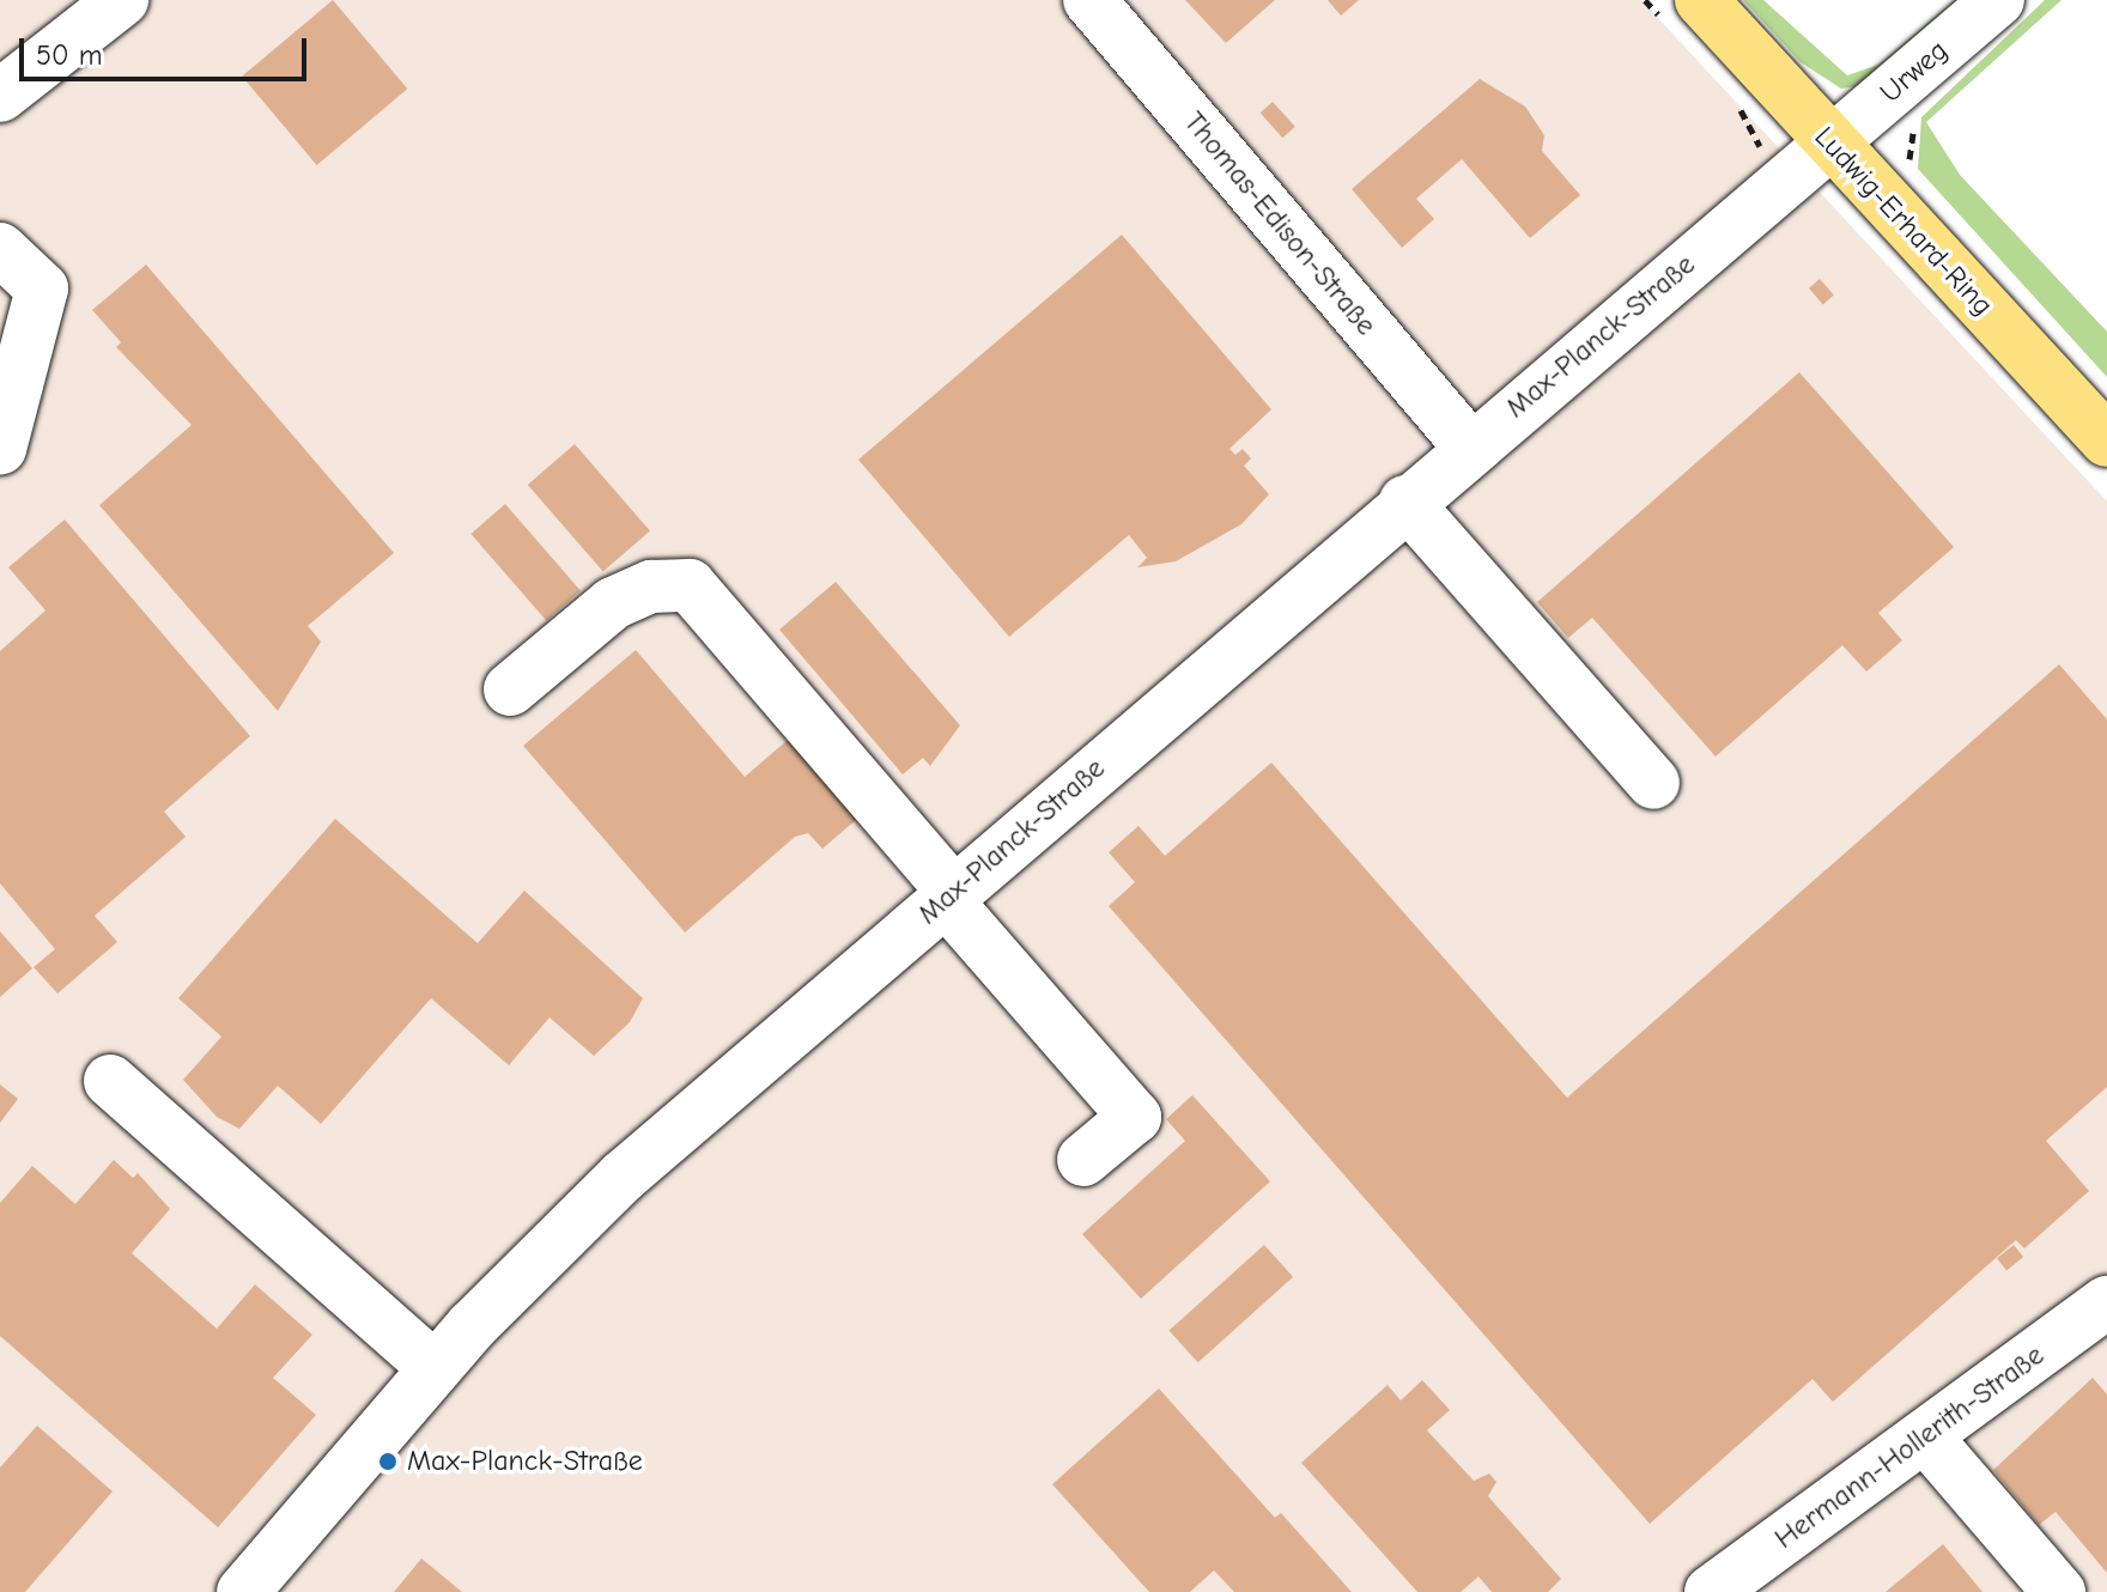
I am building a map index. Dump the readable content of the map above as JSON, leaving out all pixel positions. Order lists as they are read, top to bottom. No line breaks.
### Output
{"streets":{"main road":["Ludwig-Erhard-Ring"],"street":["Urweg","Thomas-Edison-Straße","Max-Planck-Straße","Hermann-Hollerith-Straße"]},"crossings":[["Urweg","Ludwig-Erhard-Ring"],["Urweg","Max-Planck-Straße"],["Ludwig-Erhard-Ring","Max-Planck-Straße"],["Thomas-Edison-Straße","Max-Planck-Straße"]],"places":["Max-Planck-Straße"],"scale_bar":"50 m"}
